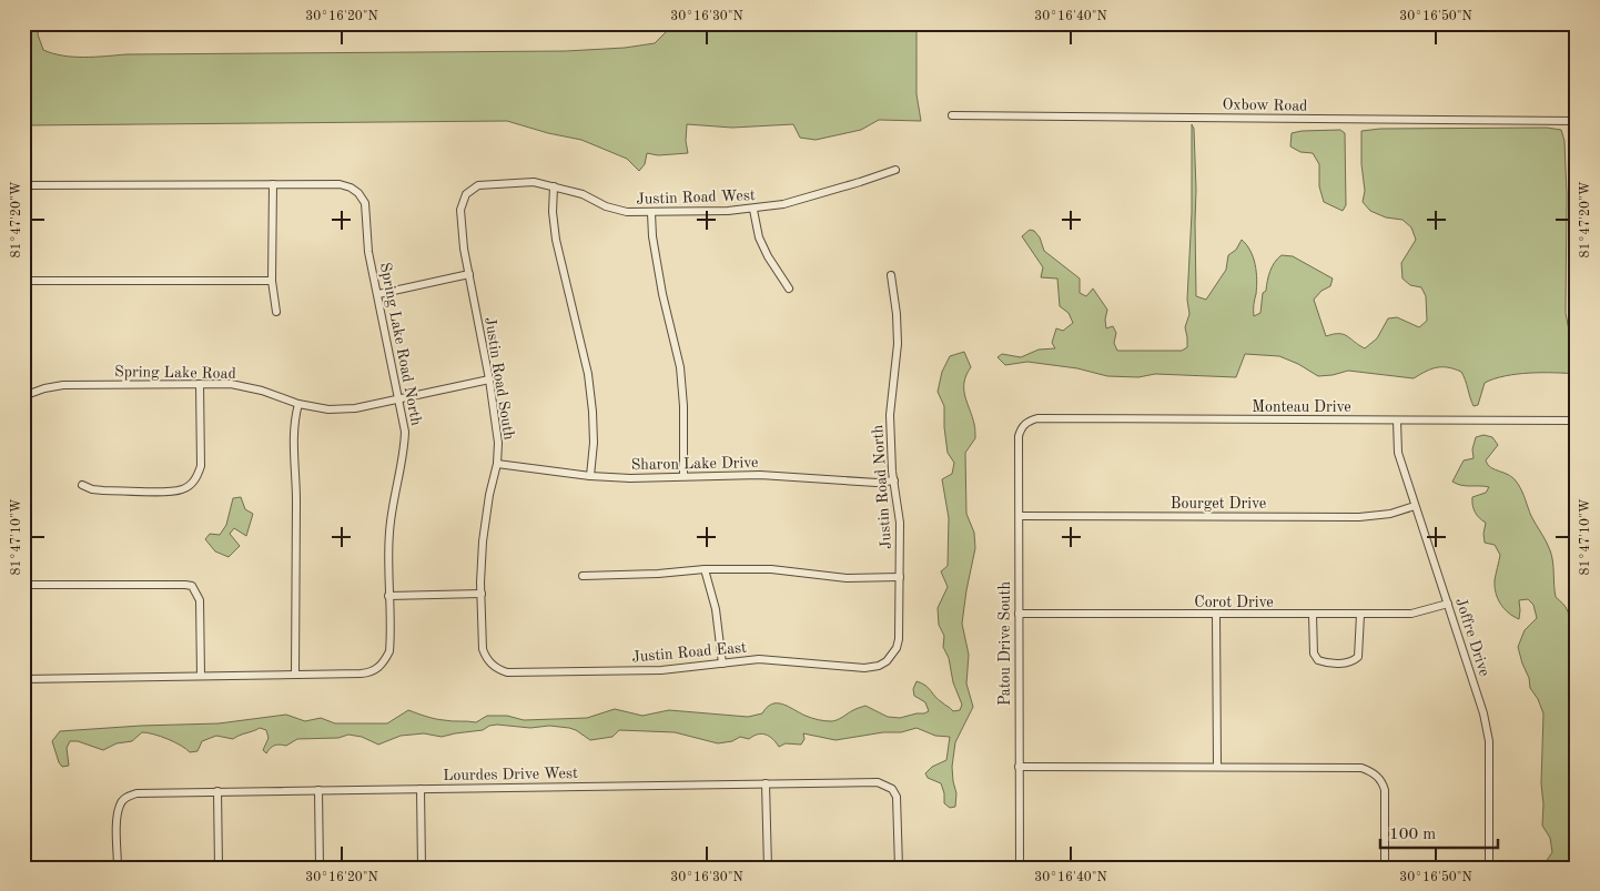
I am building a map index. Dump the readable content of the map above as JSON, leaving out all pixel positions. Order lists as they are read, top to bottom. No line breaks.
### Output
{"streets":{"street":["Oxbow Road","Justin Road West","Spring Lake Road North","Spring Lake Road","Justin Road South","Monteau Drive","Sharon Lake Drive","Justin Road North","Bourget Drive","Corot Drive","Joffre Drive","Patou Drive South","Justin Road East","Lourdes Drive West"]},"crossings":[["Justin Road West","Justin Road South"],["Spring Lake Road North","Spring Lake Road"],["Spring Lake Road","Justin Road South"],["Justin Road South","Sharon Lake Drive"],["Justin Road South","Justin Road East"],["Monteau Drive","Joffre Drive"],["Monteau Drive","Patou Drive South"],["Sharon Lake Drive","Justin Road North"],["Justin Road North","Justin Road East"],["Bourget Drive","Joffre Drive"],["Bourget Drive","Patou Drive South"],["Corot Drive","Joffre Drive"],["Corot Drive","Patou Drive South"]],"scale_bar":"100 m","coordinates":["30°16'20\"N","30°16'30\"N","30°16'40\"N","30°16'50\"N","81°47'20\"W","81°47'10\"W"]}
